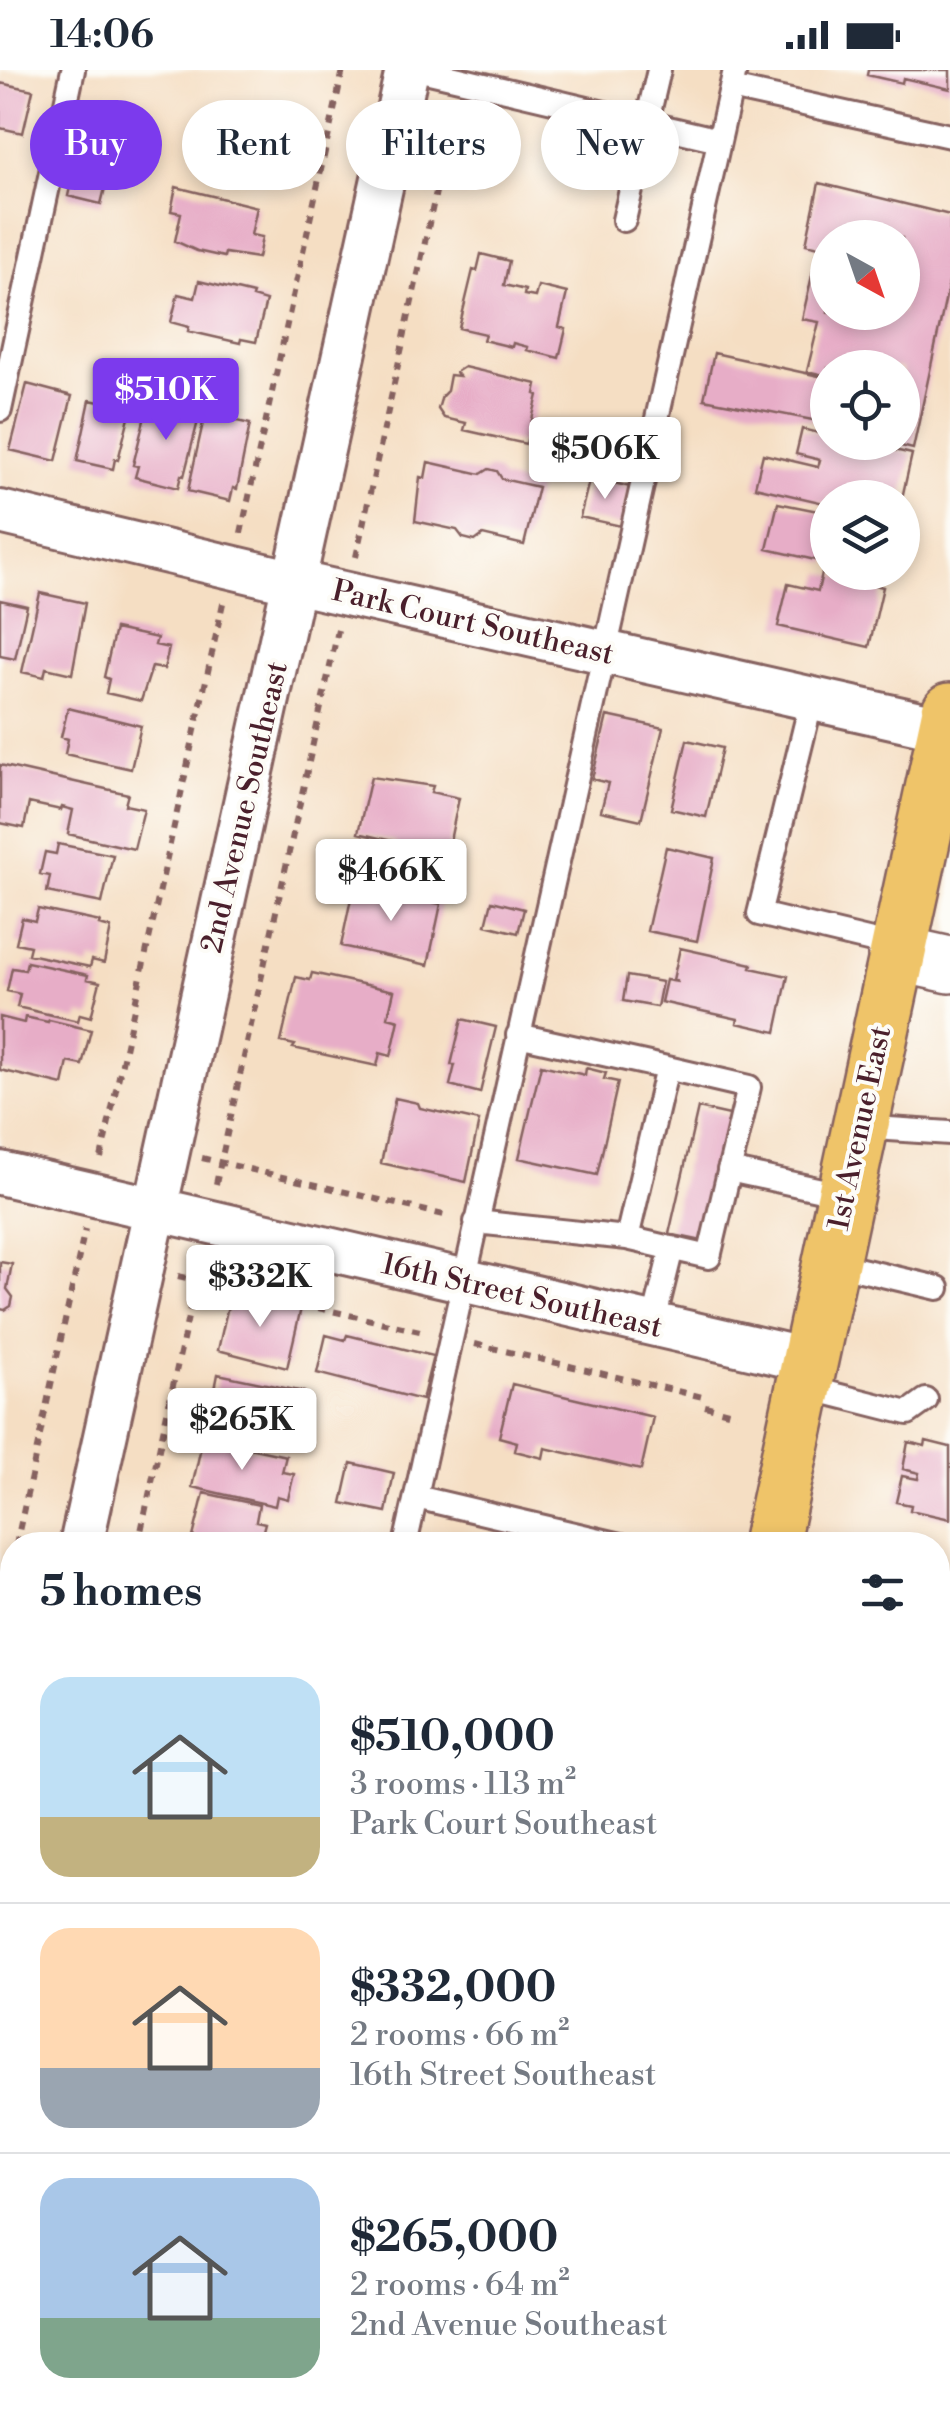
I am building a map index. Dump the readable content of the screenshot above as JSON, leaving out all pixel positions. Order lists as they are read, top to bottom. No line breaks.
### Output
{"streets":{"main road":["1st Avenue East"],"street":["Park Court Southeast","2nd Avenue Southeast","16th Street Southeast"]},"crossings":[["Park Court Southeast","2nd Avenue Southeast"],["Park Court Southeast","1st Avenue East"],["2nd Avenue Southeast","16th Street Southeast"],["1st Avenue East","16th Street Southeast"]],"north":"bottom right","page":{"status":"14:06","chip":["Buy","Rent","Filters","New"],"price":["$510K","$506K","$466K","$332K","$265K"],"heading":"5 homes","list":[{"name":"$510,000","note":"3 rooms · 113 m² · Park Court Southeast"},{"name":"$332,000","note":"2 rooms · 66 m² · 16th Street Southeast"},{"name":"$265,000","note":"2 rooms · 64 m² · 2nd Avenue Southeast"}]}}
